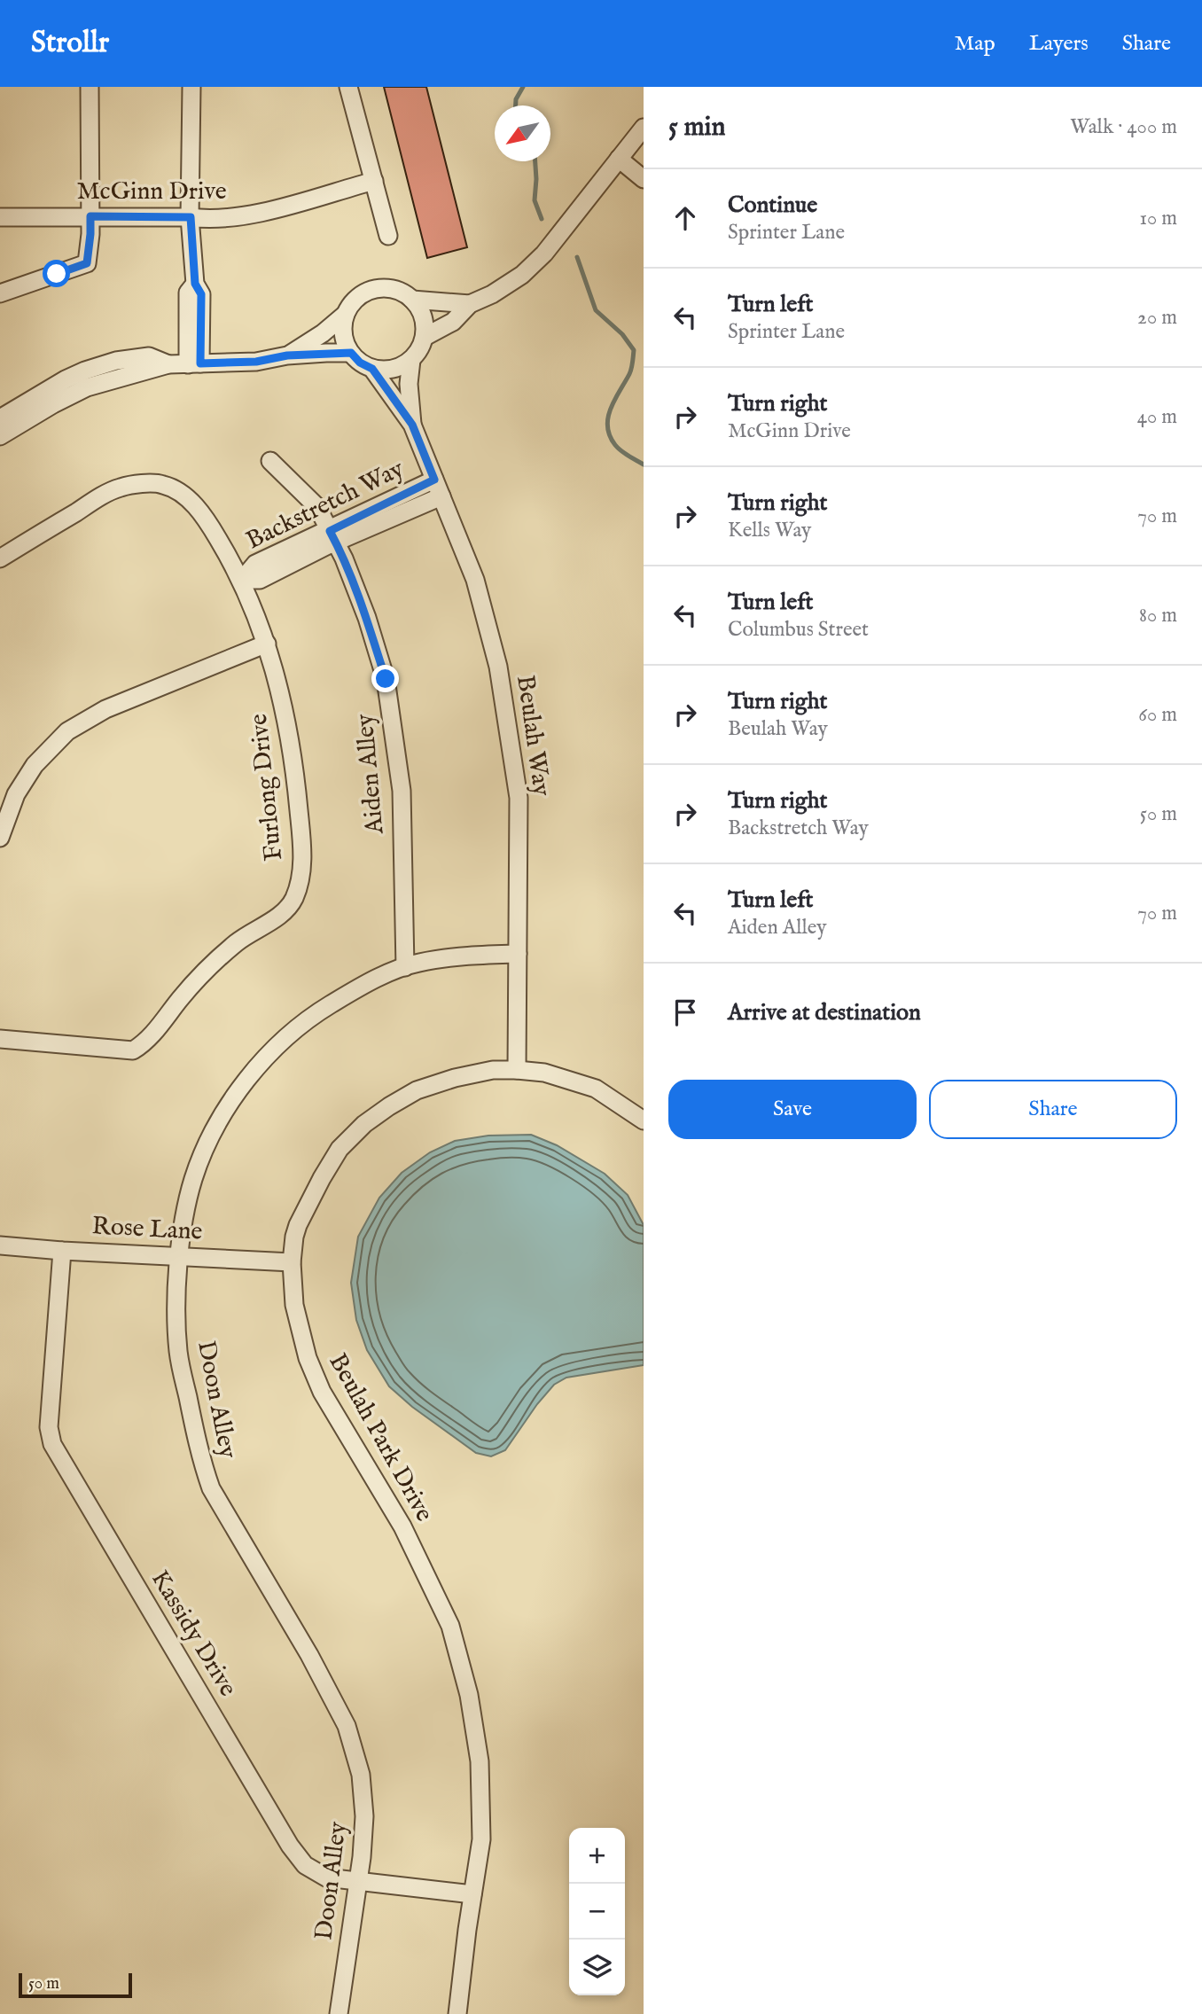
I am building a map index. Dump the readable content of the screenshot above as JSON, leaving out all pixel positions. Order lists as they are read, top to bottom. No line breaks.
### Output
{"streets":{"street":["McGinn Drive","Backstretch Way","Beulah Way","Aiden Alley","Furlong Drive","Rose Lane","Doon Alley","Beulah Park Drive","Kassidy Drive"]},"crossings":[["Backstretch Way","Beulah Way"],["Backstretch Way","Aiden Alley"],["Backstretch Way","Furlong Drive"],["Beulah Way","Doon Alley"],["Beulah Way","Beulah Park Drive"],["Aiden Alley","Doon Alley"],["Rose Lane","Doon Alley"],["Rose Lane","Beulah Park Drive"],["Rose Lane","Kassidy Drive"],["Doon Alley","Kassidy Drive"],["Beulah Park Drive","Kassidy Drive"]],"scale_bar":"50 m","north":"bottom left","page":{"header":"Strollr","nav":["Map","Layers","Share"],"heading":["5 min","Walk · 400 m"],"list":[["Continue","Sprinter Lane","10 m"],["Turn left","Sprinter Lane","20 m"],["Turn right","McGinn Drive","40 m"],["Turn right","Kells Way","70 m"],["Turn left","Columbus Street","80 m"],["Turn right","Beulah Way","60 m"],["Turn right","Backstretch Way","50 m"],["Turn left","Aiden Alley","70 m"],"Arrive at destination"],"buttons":["Save","Share"],"map_buttons":["+","−"],"scale":"50 m"}}
